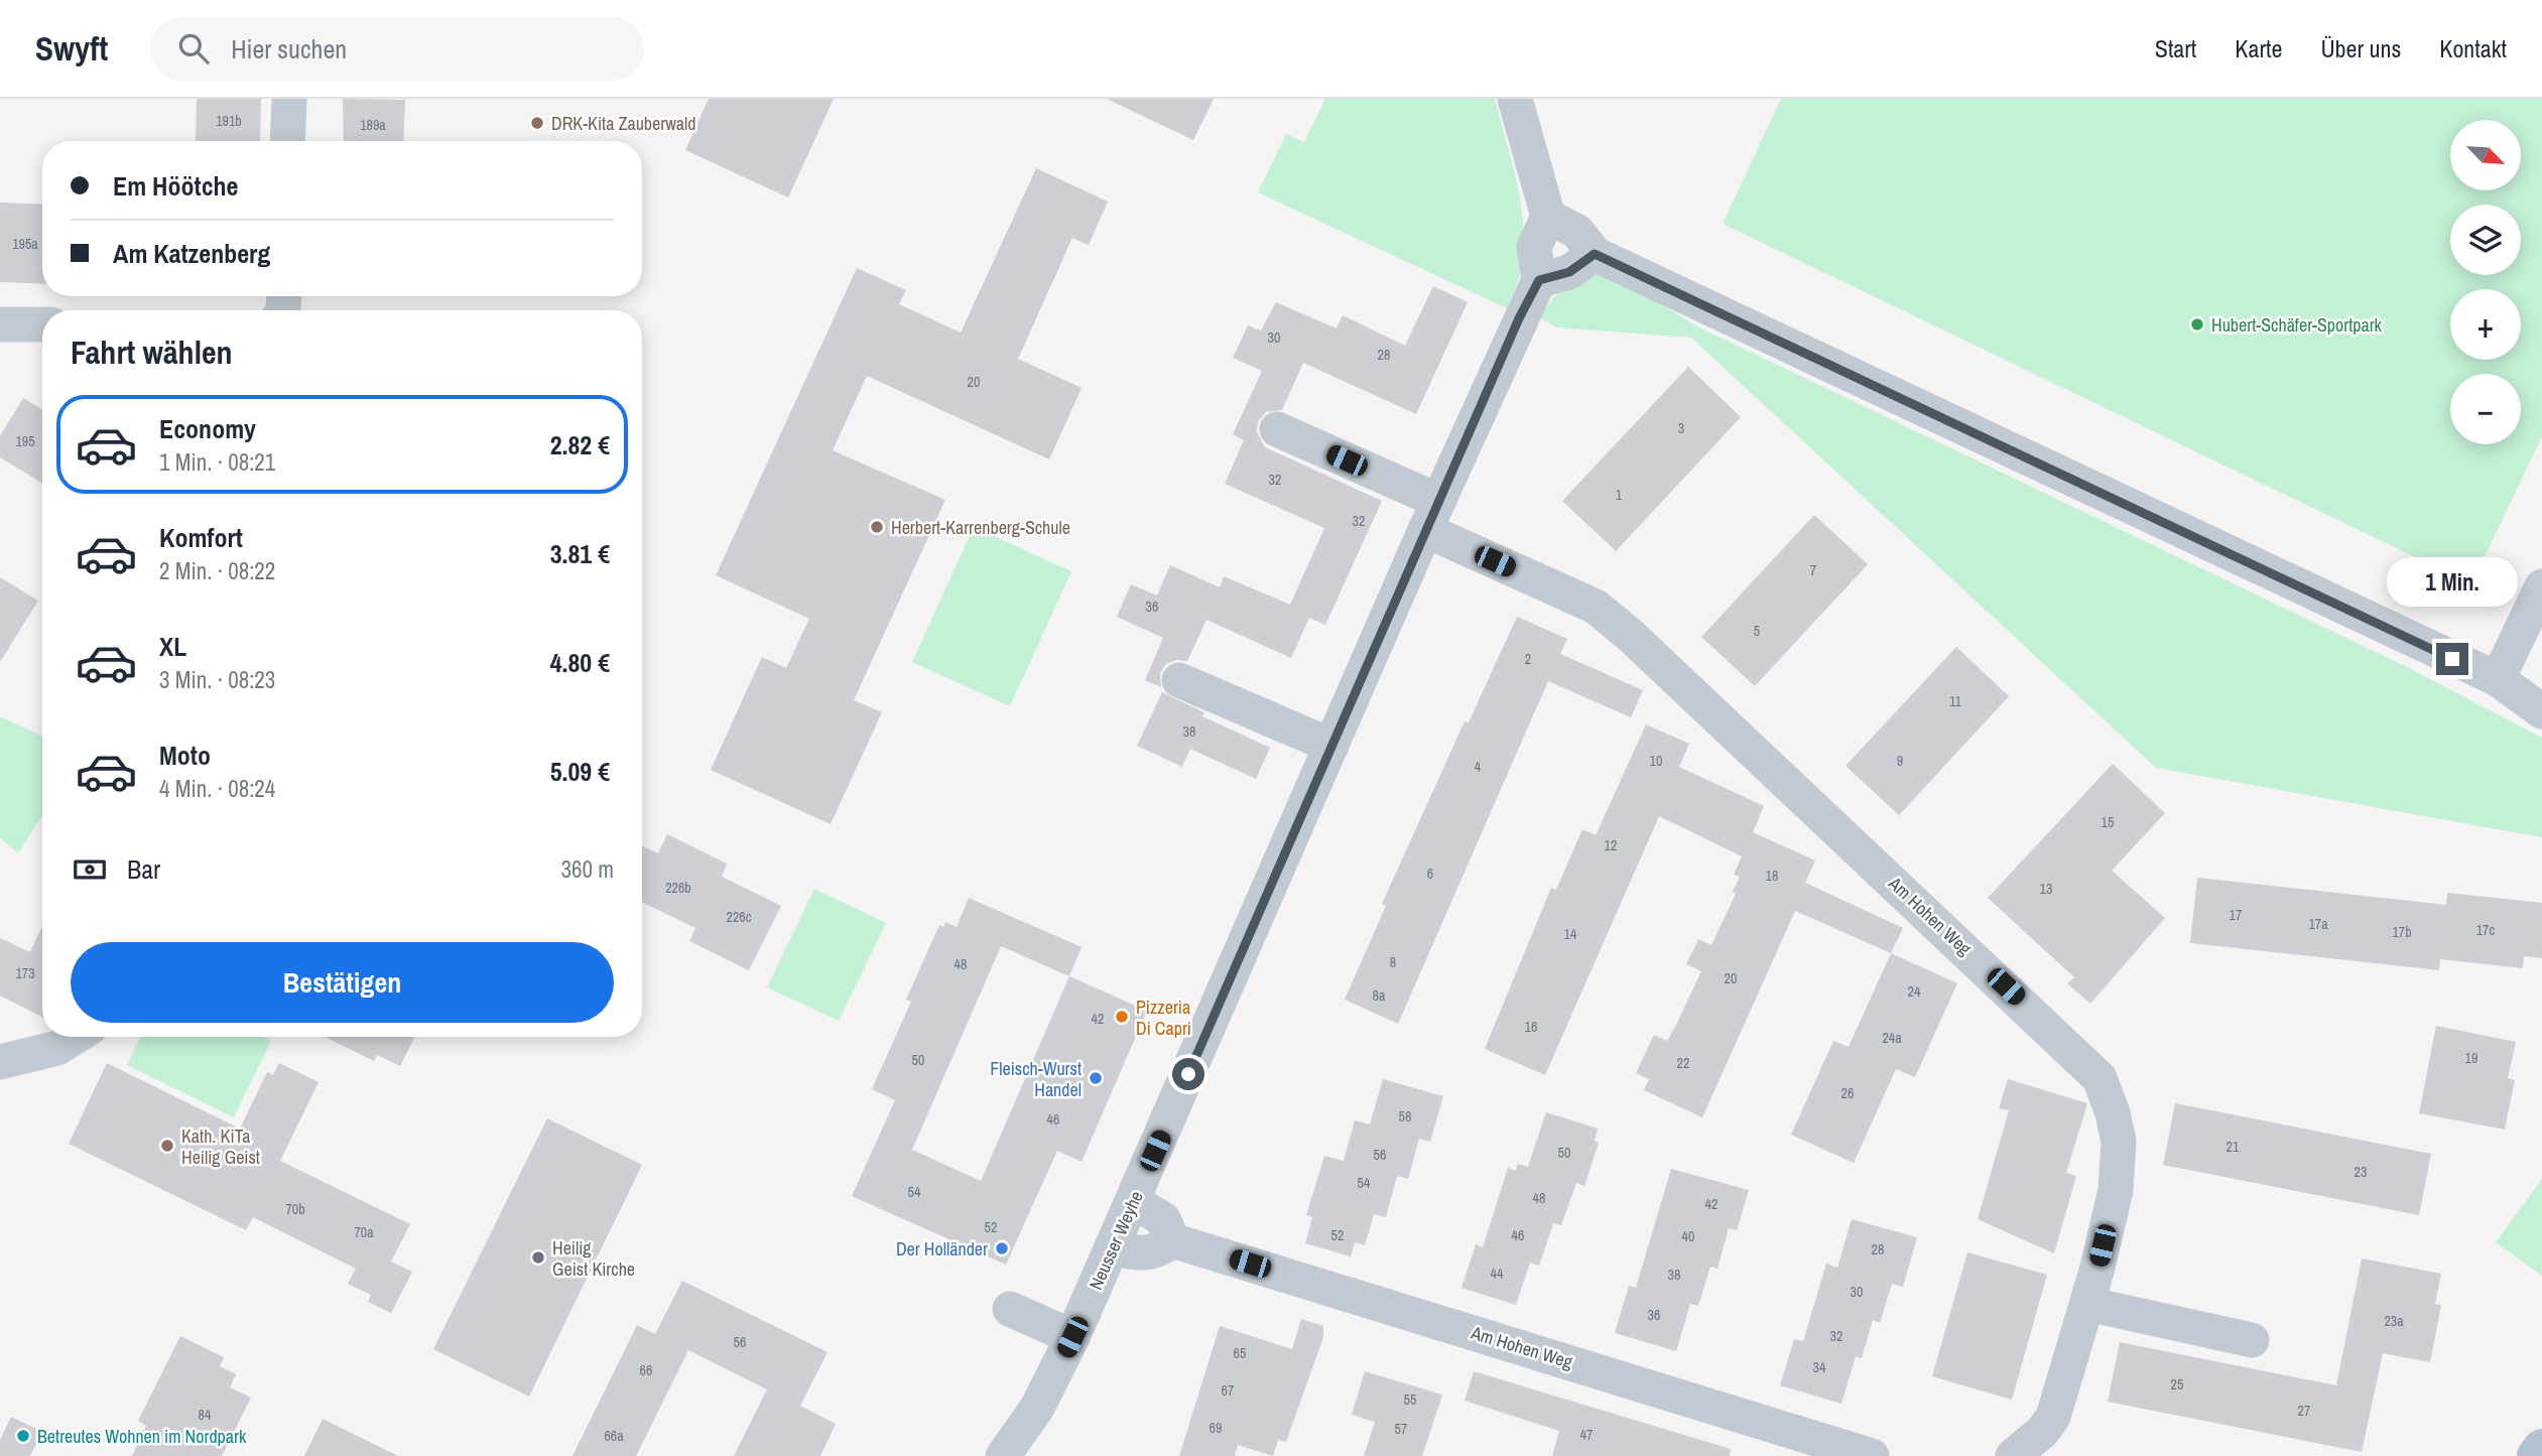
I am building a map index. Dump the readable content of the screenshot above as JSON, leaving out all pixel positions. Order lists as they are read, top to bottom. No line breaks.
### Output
{"streets":{"street":["Am Hohen Weg","Neusser Weyhe"]},"crossings":[["Am Hohen Weg","Neusser Weyhe"]],"places":["DRK-Kita Zauberwald","Hubert-Schäfer-Sportpark","Herbert-Karrenberg-Schule","Pizzeria Di Capri","Fleisch-Wurst Handel","Kath. KiTa Heilig Geist","Der Holländer","Heilig Geist Kirche","Betreutes Wohnen im Nordpark"],"house_numbers":["191b","189a","195a","30","28","20","3","195","32","1","32","7","36","5","2","11","38","10","9","4","15","12","6","18","226b","13","17","226c","17a","17c","17b","14","8","48","173","20","24","8a","42","16","24a","19","50","22","26","58","46","21","50","56","23","54","54","48","42","70b","52","70a","52","46","40","28","44","38","30","36","23a","32","56","65","34","66","25","67","55","27","84","69","57","47","66a"],"north":"bottom right","page":{"header":"Swyft","search":"Hier suchen","nav":["Start","Karte","Über uns","Kontakt"],"map_buttons":["+","−"],"banner":["Em Höötche","Am Katzenberg"],"heading":"Fahrt wählen","list":[{"name":"Economy","note":"1 Min. · 08:21","value":"2.82 €"},{"name":"Komfort","note":"2 Min. · 08:22","value":"3.81 €"},{"name":"XL","note":"3 Min. · 08:23","value":"4.80 €"},{"name":"Moto","note":"4 Min. · 08:24","value":"5.09 €"}],"bubble":"1 Min.","pay":["Bar","360 m"],"buttons":"Bestätigen"}}
